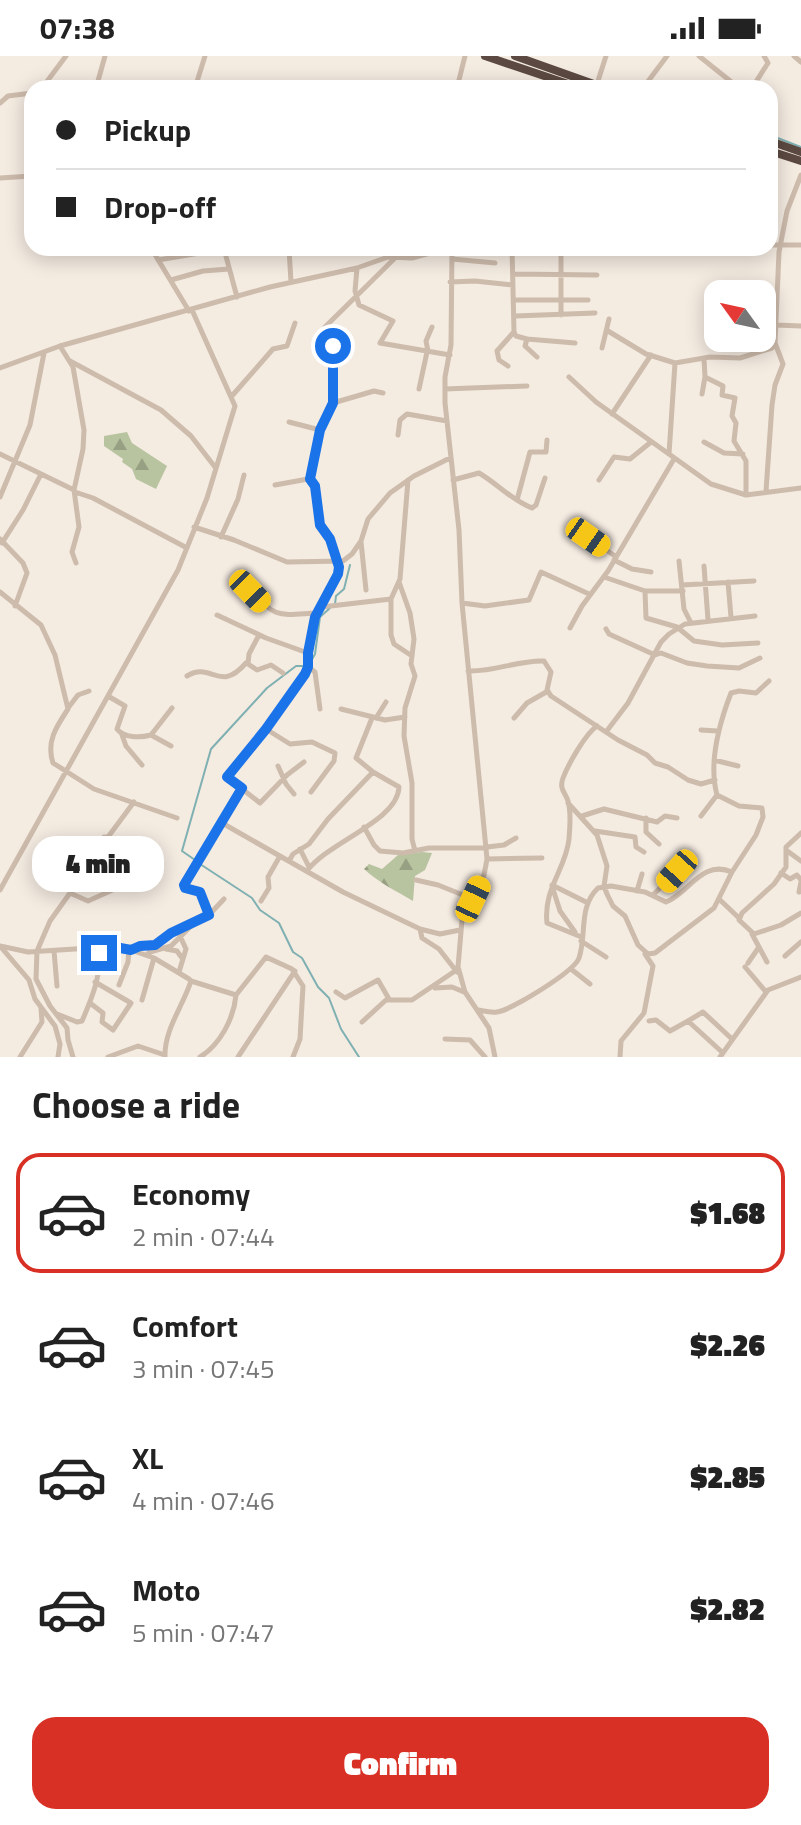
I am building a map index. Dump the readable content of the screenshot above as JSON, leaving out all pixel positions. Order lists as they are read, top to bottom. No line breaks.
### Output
{"north":"top left","page":{"status":"07:38","banner":["Pickup","Drop-off"],"bubble":"4 min","heading":"Choose a ride","list":[{"name":"Economy","note":"2 min · 07:44","value":"$1.68"},{"name":"Comfort","note":"3 min · 07:45","value":"$2.26"},{"name":"XL","note":"4 min · 07:46","value":"$2.85"},{"name":"Moto","note":"5 min · 07:47","value":"$2.82"}],"buttons":"Confirm"}}
